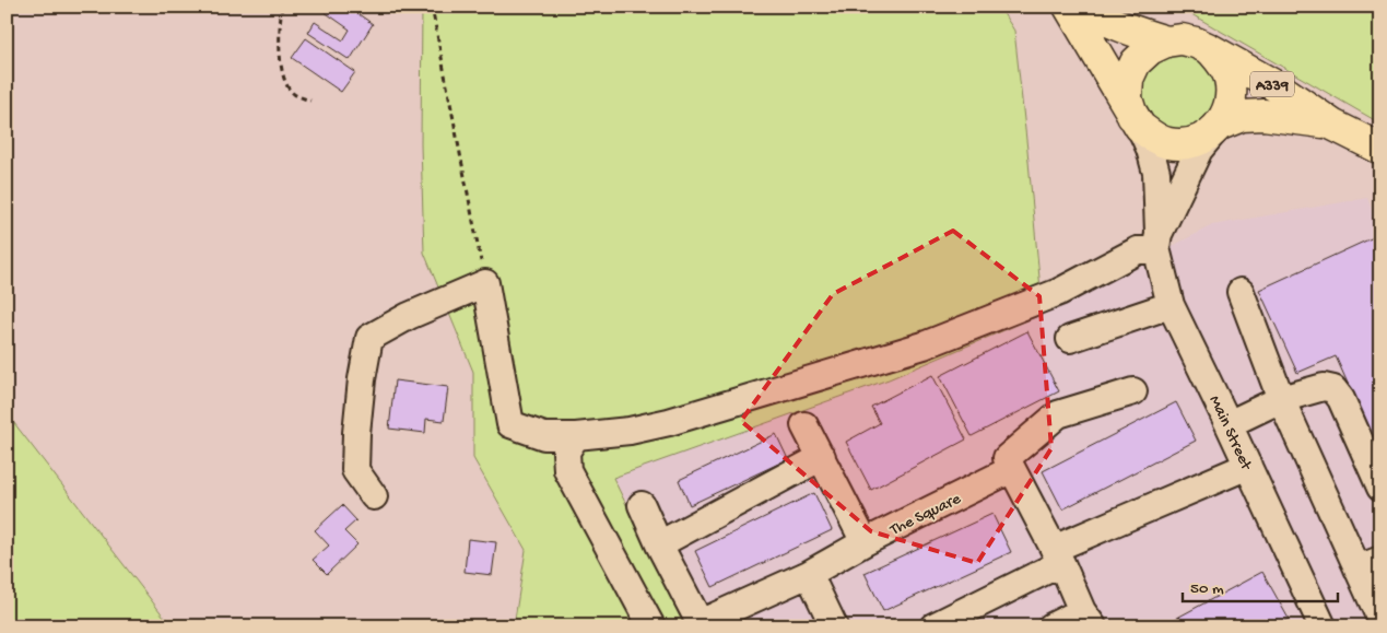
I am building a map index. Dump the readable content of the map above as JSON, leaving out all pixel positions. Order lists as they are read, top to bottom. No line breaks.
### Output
{"streets":{"highway":["A339"],"street":["Main Street","The Square"]},"crossings":[["A339","Main Street"]],"scale_bar":"50 m"}
